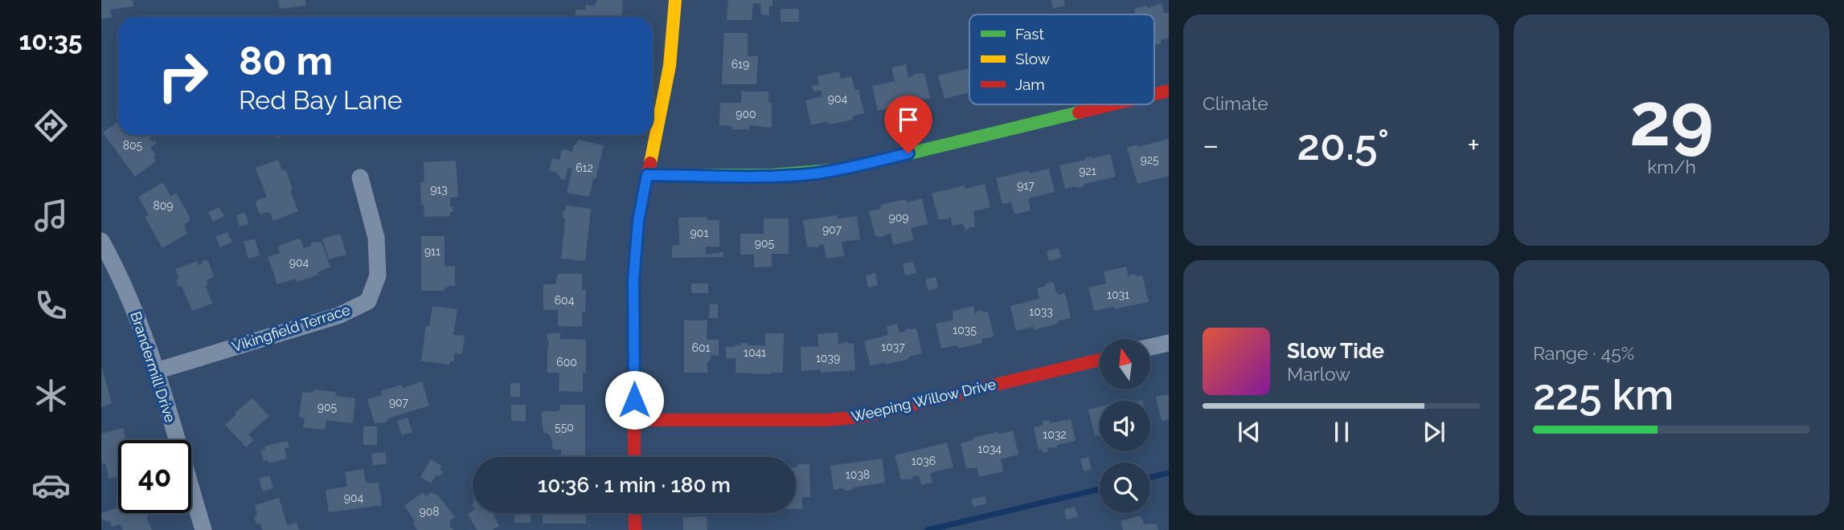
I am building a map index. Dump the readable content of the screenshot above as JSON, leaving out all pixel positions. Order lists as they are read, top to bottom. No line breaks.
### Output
{"streets":{"street":["Vikingfield Terrace","Brandermill Drive","Weeping Willow Drive"]},"crossings":[["Vikingfield Terrace","Brandermill Drive"]],"house_numbers":["619","904","900","805","925","612","921","917","913","809","909","907","901","905","911","904","1031","604","1033","1035","1037","601","1041","1039","600","907","905","550","1032","1034","1036","1038","904","908"],"legend":["Fast","Slow","Jam"],"north":"top","page":{"tabs":"10:35","tile":["Climate",["29","km/h"],["Range · 45%","225 km"]],"turn":["80 m","Red Bay Lane"],"heat":["−","20.5°","+"],"song":["Slow Tide","Marlow"],"limit":"40","trip":"10:36 · 1 min · 180 m"}}
